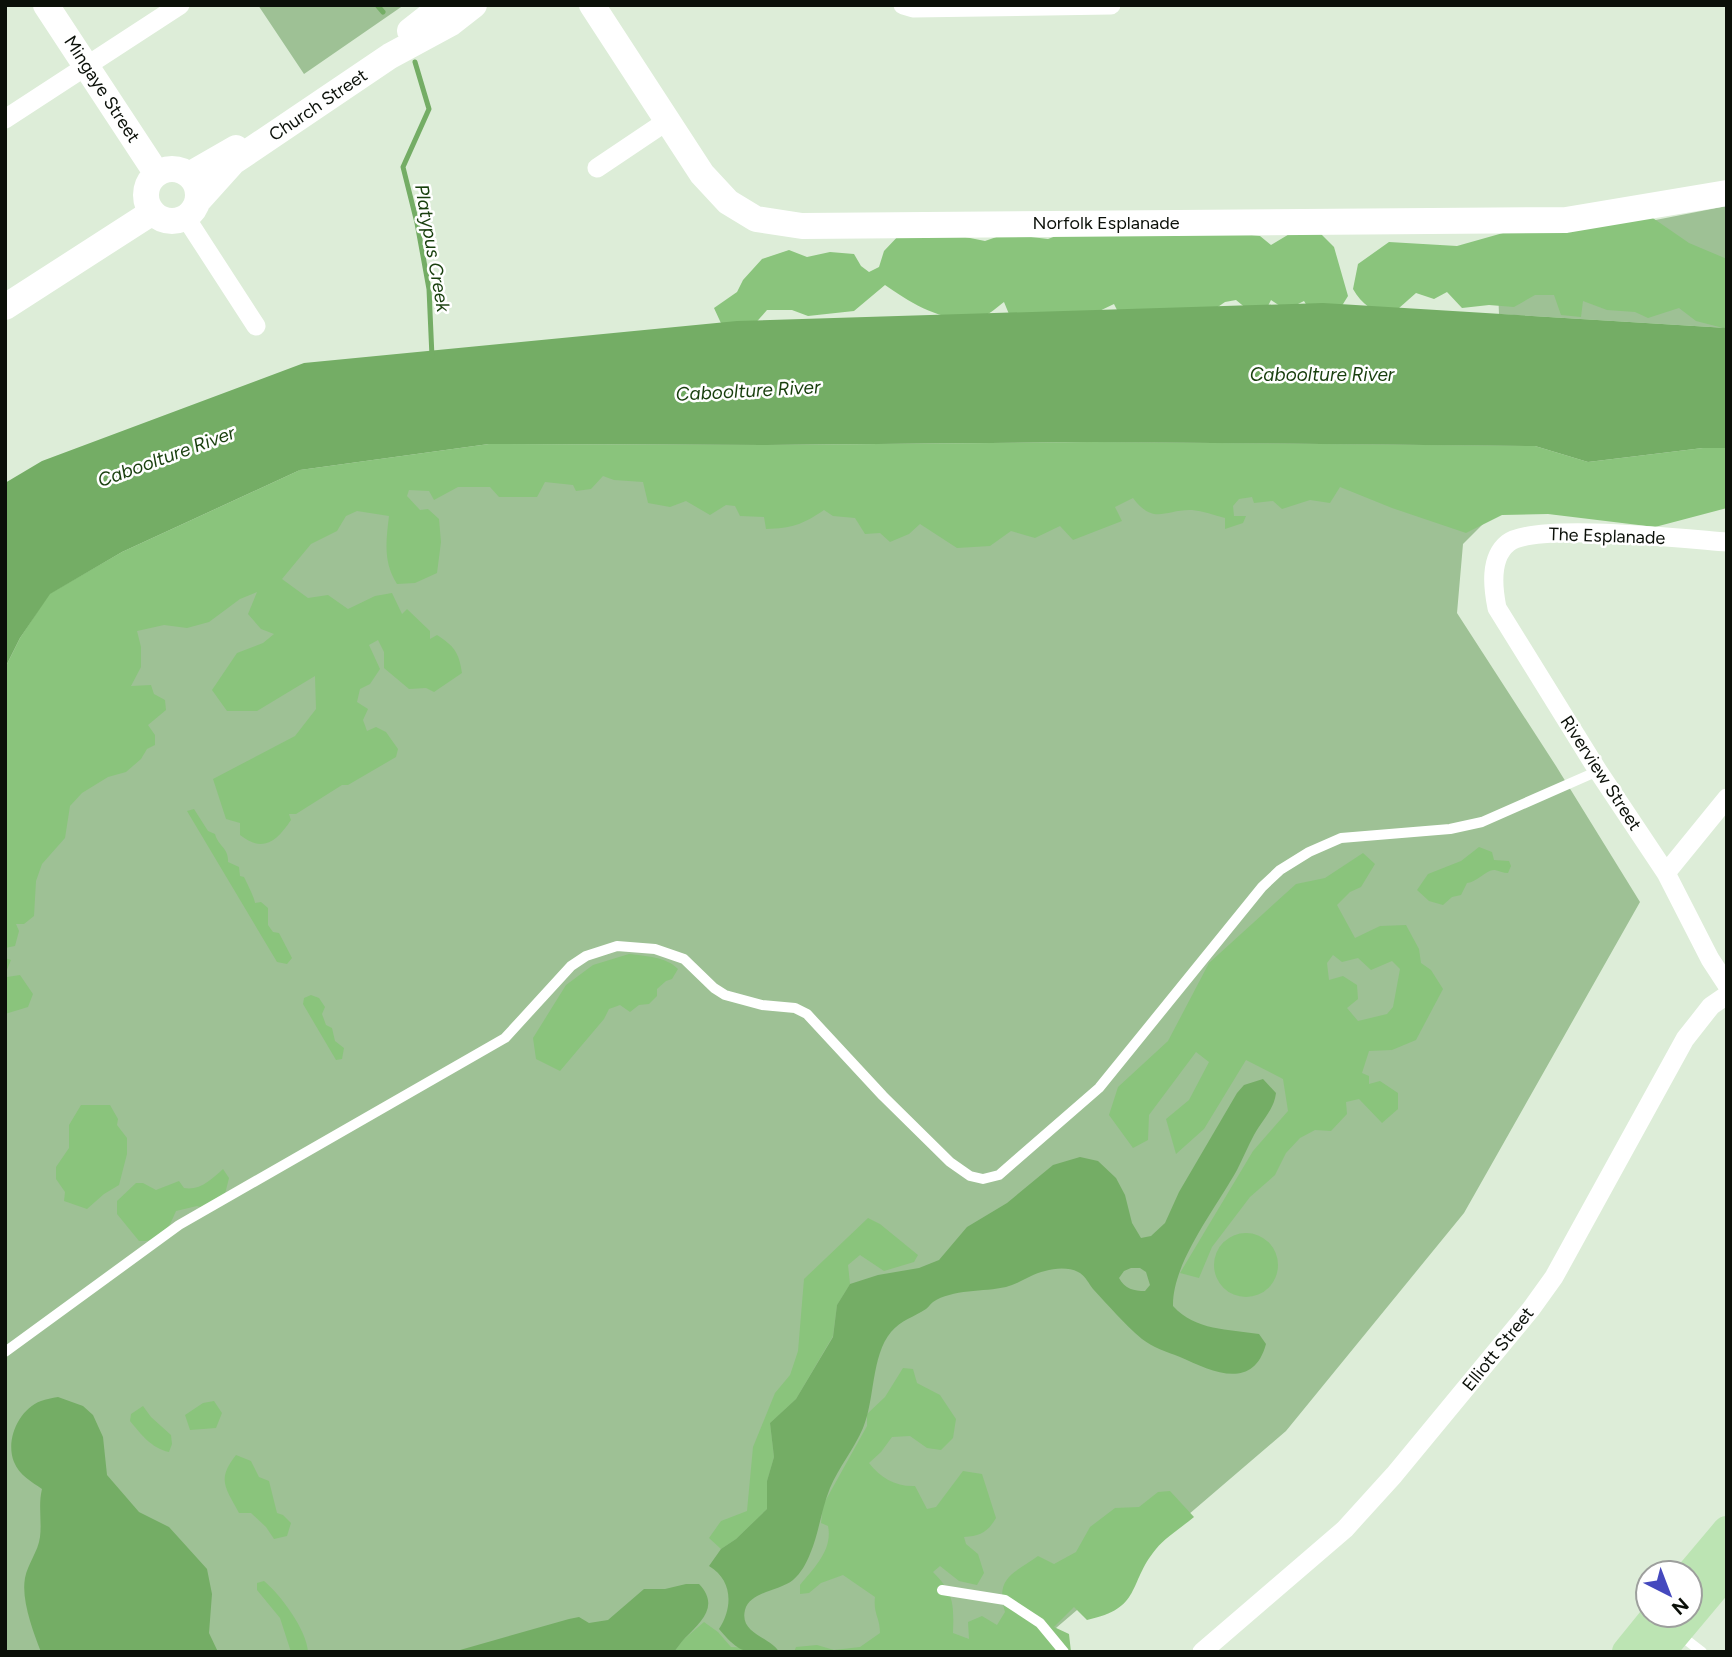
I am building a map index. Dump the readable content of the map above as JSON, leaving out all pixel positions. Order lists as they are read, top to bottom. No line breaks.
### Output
{"streets":{"street":["Mingaye Street","Church Street","Norfolk Esplanade","The Esplanade","Riverview Street","Elliott Street"]},"crossings":[["Mingaye Street","Church Street"],["The Esplanade","Riverview Street"]],"water":["Platypus Creek","Caboolture River"],"north":"bottom right"}
